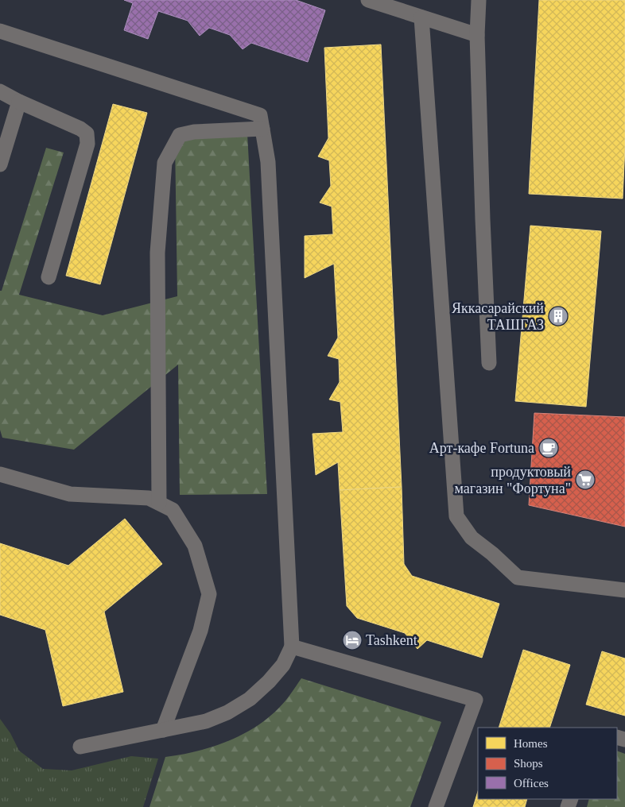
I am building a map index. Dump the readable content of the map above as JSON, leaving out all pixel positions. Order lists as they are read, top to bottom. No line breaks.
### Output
{"places":{"building":["Яккасарайский ТАШГАЗ"],"cafe":["Арт-кафе Fortuna"],"supermarket":["продуктовый магазин \"Фортуна\""],"hotel":["Tashkent"]},"legend":["Homes","Shops","Offices"]}
